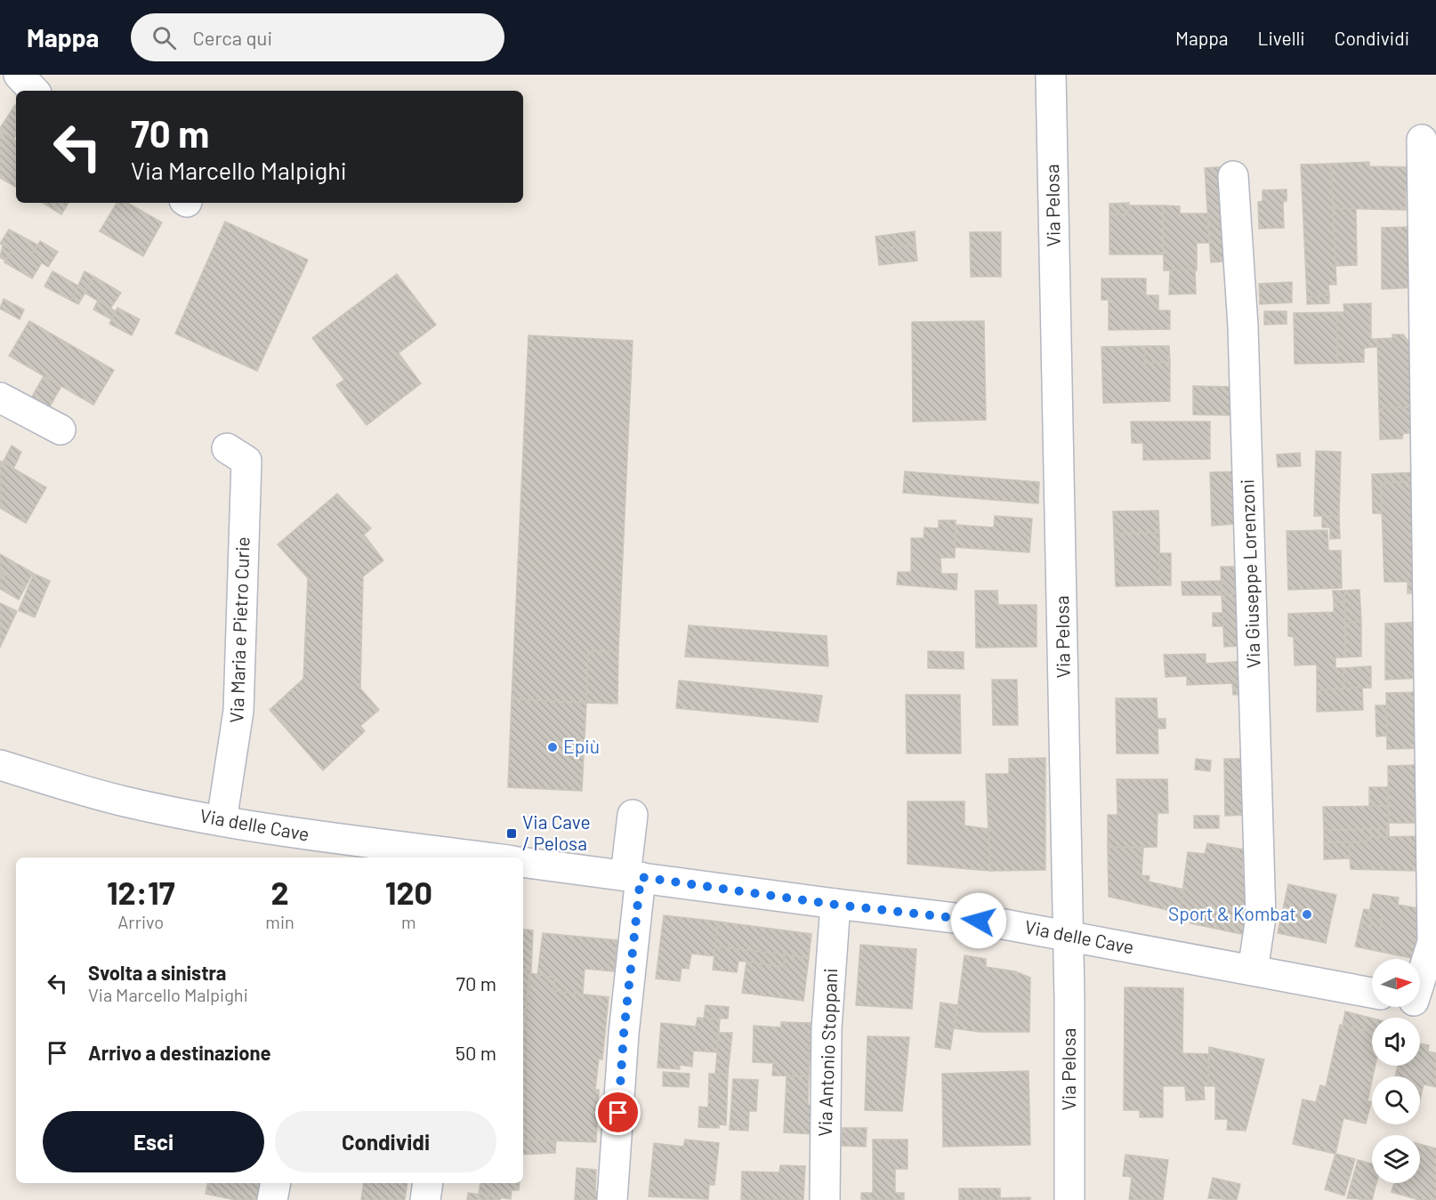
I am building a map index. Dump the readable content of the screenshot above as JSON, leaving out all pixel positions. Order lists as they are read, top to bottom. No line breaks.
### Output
{"streets":{"street":["Via Pelosa","Via Giuseppe Lorenzoni","Via Maria e Pietro Curie","Via delle Cave","Via Antonio Stoppani"]},"crossings":[["Via Pelosa","Via delle Cave"],["Via Giuseppe Lorenzoni","Via delle Cave"],["Via Maria e Pietro Curie","Via delle Cave"],["Via delle Cave","Via Antonio Stoppani"]],"places":{"other":["Epiù","Sport & Kombat"],"transit":["Via Cave / Pelosa"]},"north":"right","page":{"header":"Mappa","search":"Cerca qui","nav":["Mappa","Livelli","Condividi"],"turn":["70 m","Via Marcello Malpighi"],"eta":["12:17","Arrivo","2","min","120","m"],"list":[{"name":"Svolta a sinistra","note":"Via Marcello Malpighi","value":"70 m"},{"name":"Arrivo a destinazione","value":"50 m"}],"buttons":["Esci","Condividi"]}}
